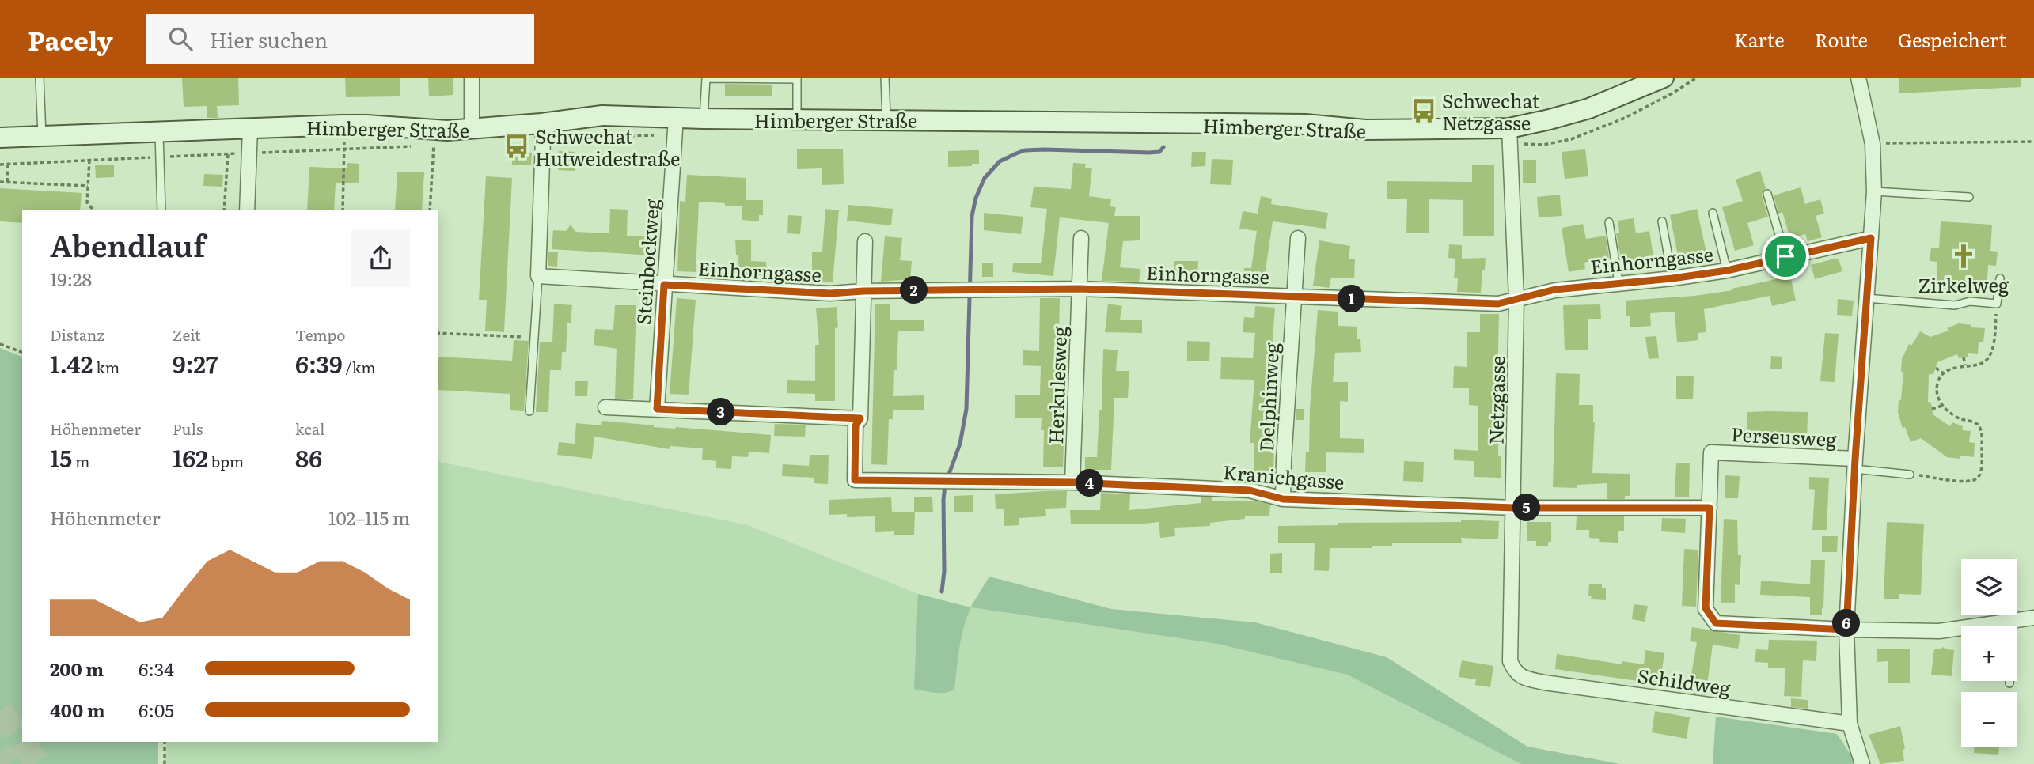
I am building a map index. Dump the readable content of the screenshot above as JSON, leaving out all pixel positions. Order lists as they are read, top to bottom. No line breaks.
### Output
{"streets":{"main road":["Himberger Straße"],"street":["Einhorngasse","Steinbockweg","Herkulesweg","Delphinweg","Netzgasse","Perseusweg","Kranichgasse","Schildweg"]},"crossings":[["Himberger Straße","Steinbockweg"],["Himberger Straße","Netzgasse"],["Einhorngasse","Steinbockweg"],["Einhorngasse","Herkulesweg"],["Einhorngasse","Delphinweg"],["Einhorngasse","Netzgasse"],["Herkulesweg","Kranichgasse"],["Delphinweg","Kranichgasse"],["Netzgasse","Kranichgasse"],["Netzgasse","Schildweg"],["Perseusweg","Kranichgasse"]],"places":{"bus stop":["Schwechat Netzgasse","Schwechat Hutweidestraße"],"church":["Zirkelweg"]},"page":{"header":"Pacely","search":"Hier suchen","nav":["Karte","Route","Gespeichert"],"heading":["Abendlauf","19:28"],"pins":["2","1","3","4","5","6"],"stats":[["Distanz","1.42 km"],["Zeit","9:27"],["Tempo","6:39 /km"],["Höhenmeter","15 m"],["Puls","162 bpm"],["kcal","86"]],"chart":["Höhenmeter","102–115 m"],"map_buttons":["+","−"],"list":[{"name":"200 m","note":"6:34"},{"name":"400 m","note":"6:05"}]}}
